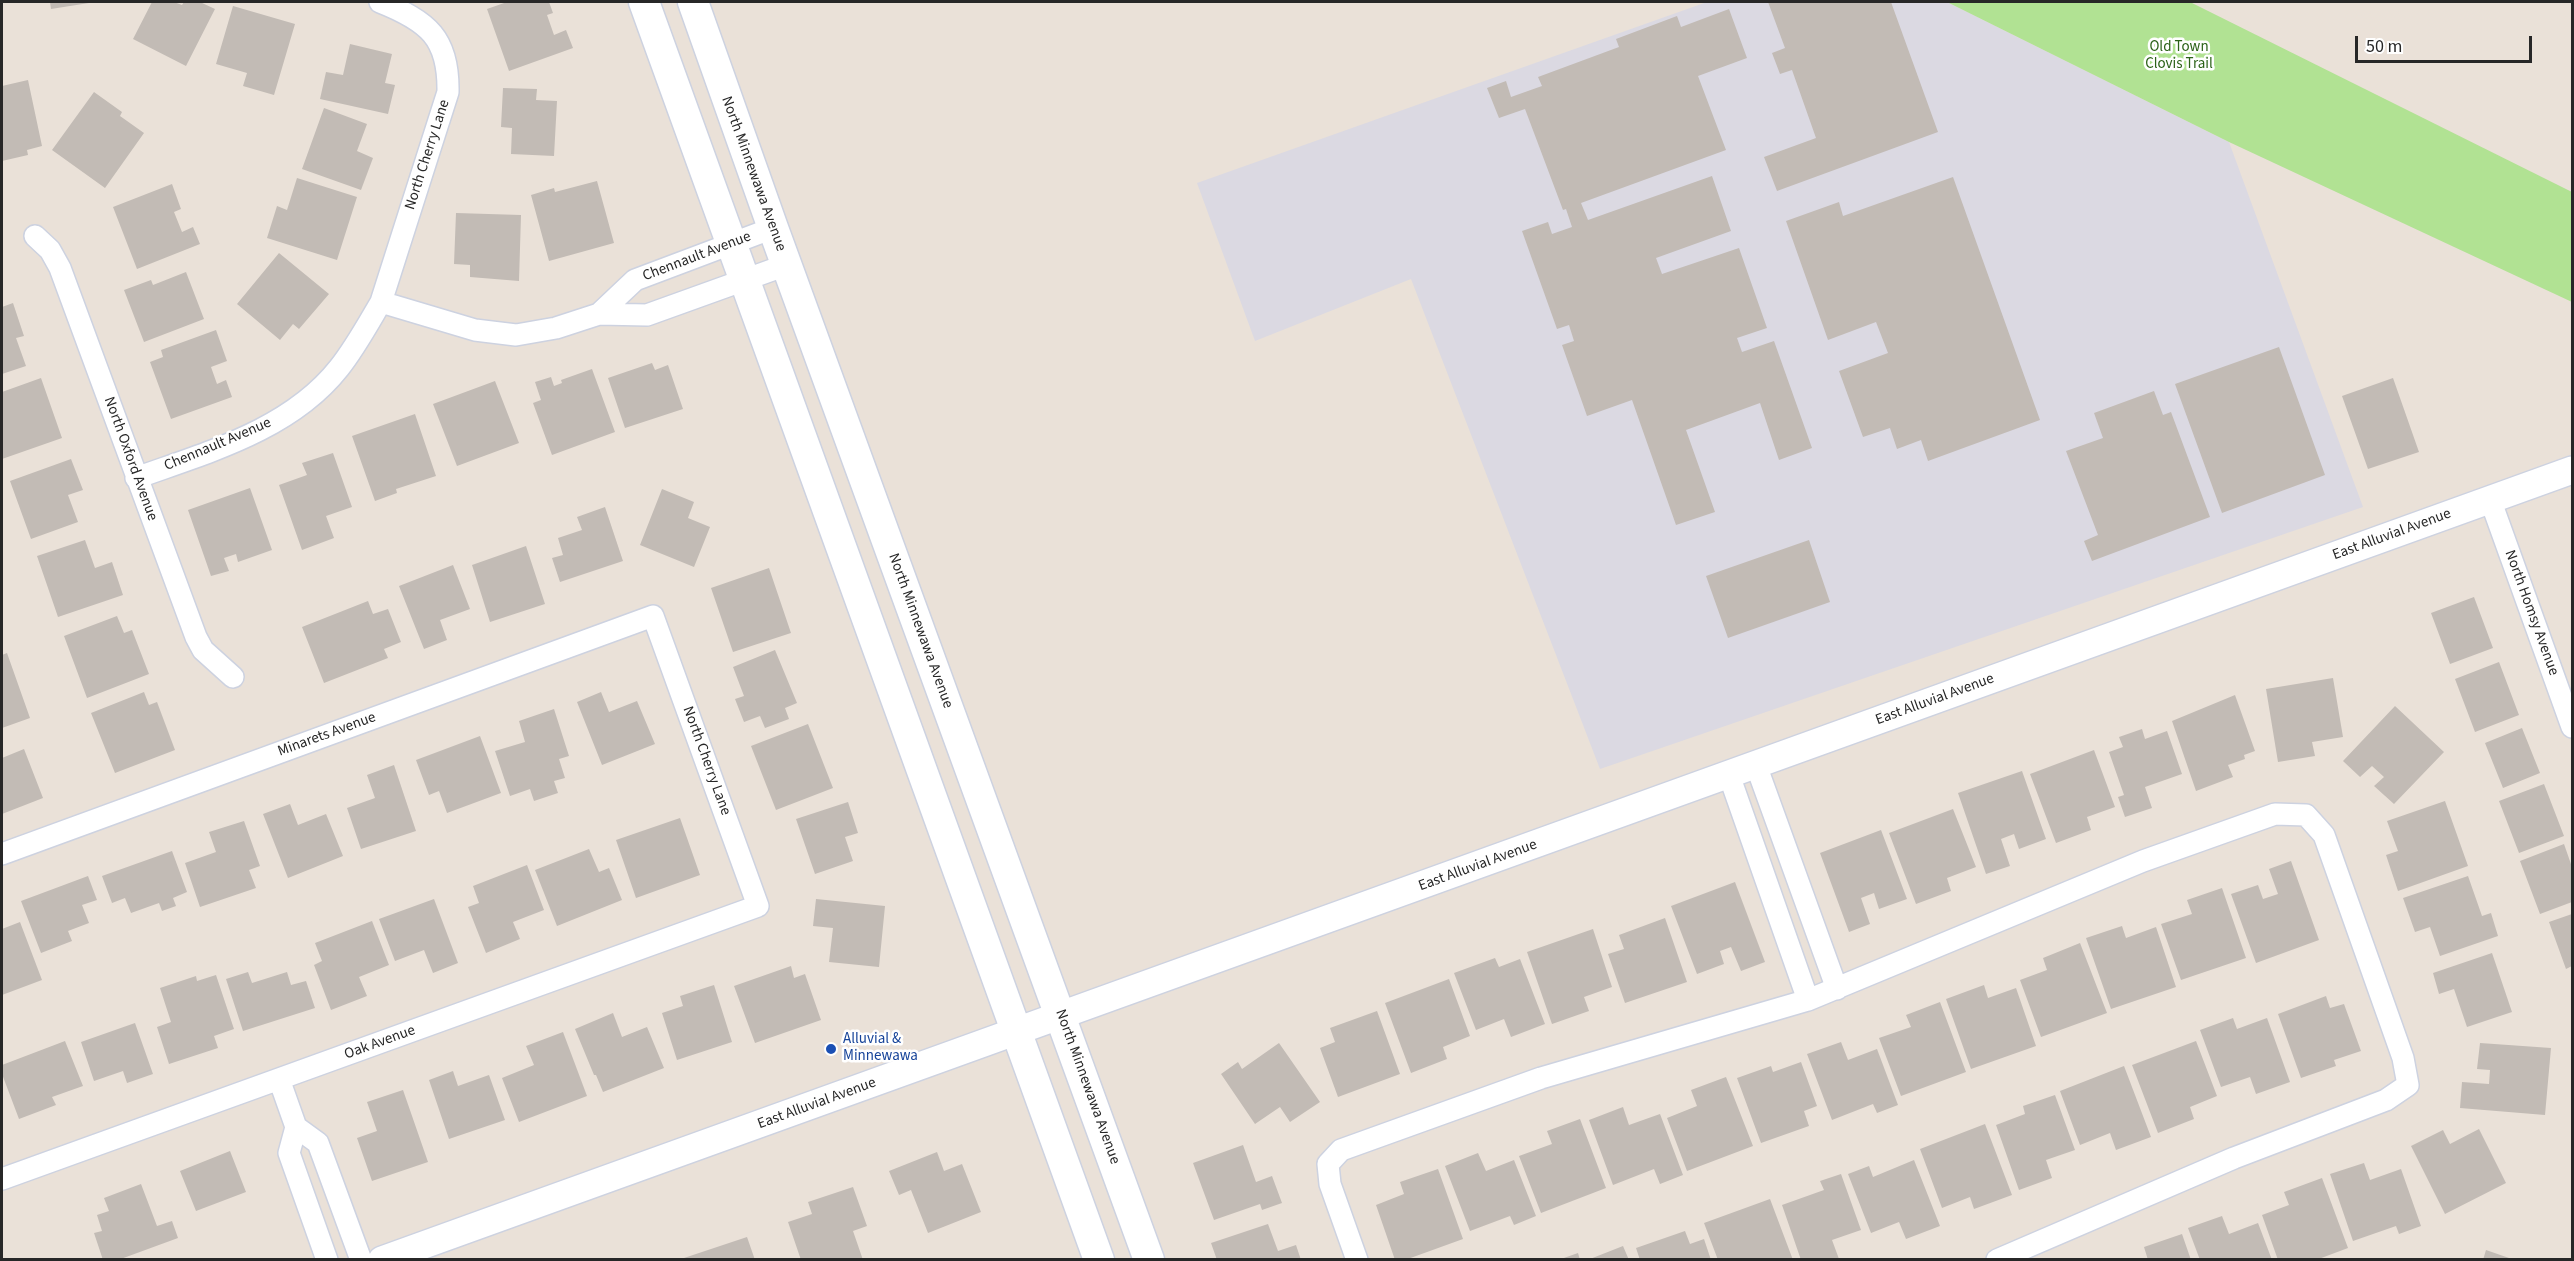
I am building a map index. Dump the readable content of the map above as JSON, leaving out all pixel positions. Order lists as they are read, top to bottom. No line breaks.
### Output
{"streets":{"main road":["North Minnewawa Avenue"],"street":["North Cherry Lane","Chennault Avenue","North Oxford Avenue","East Alluvial Avenue","North Homsy Avenue","Minarets Avenue","Oak Avenue"]},"crossings":[["North Cherry Lane","Chennault Avenue"],["North Cherry Lane","Minarets Avenue"],["North Cherry Lane","Oak Avenue"],["North Minnewawa Avenue","Chennault Avenue"],["North Minnewawa Avenue","East Alluvial Avenue"],["Chennault Avenue","North Oxford Avenue"],["East Alluvial Avenue","North Homsy Avenue"]],"parks":["Old Town Clovis Trail"],"places":["Alluvial & Minnewawa"],"scale_bar":"50 m"}
